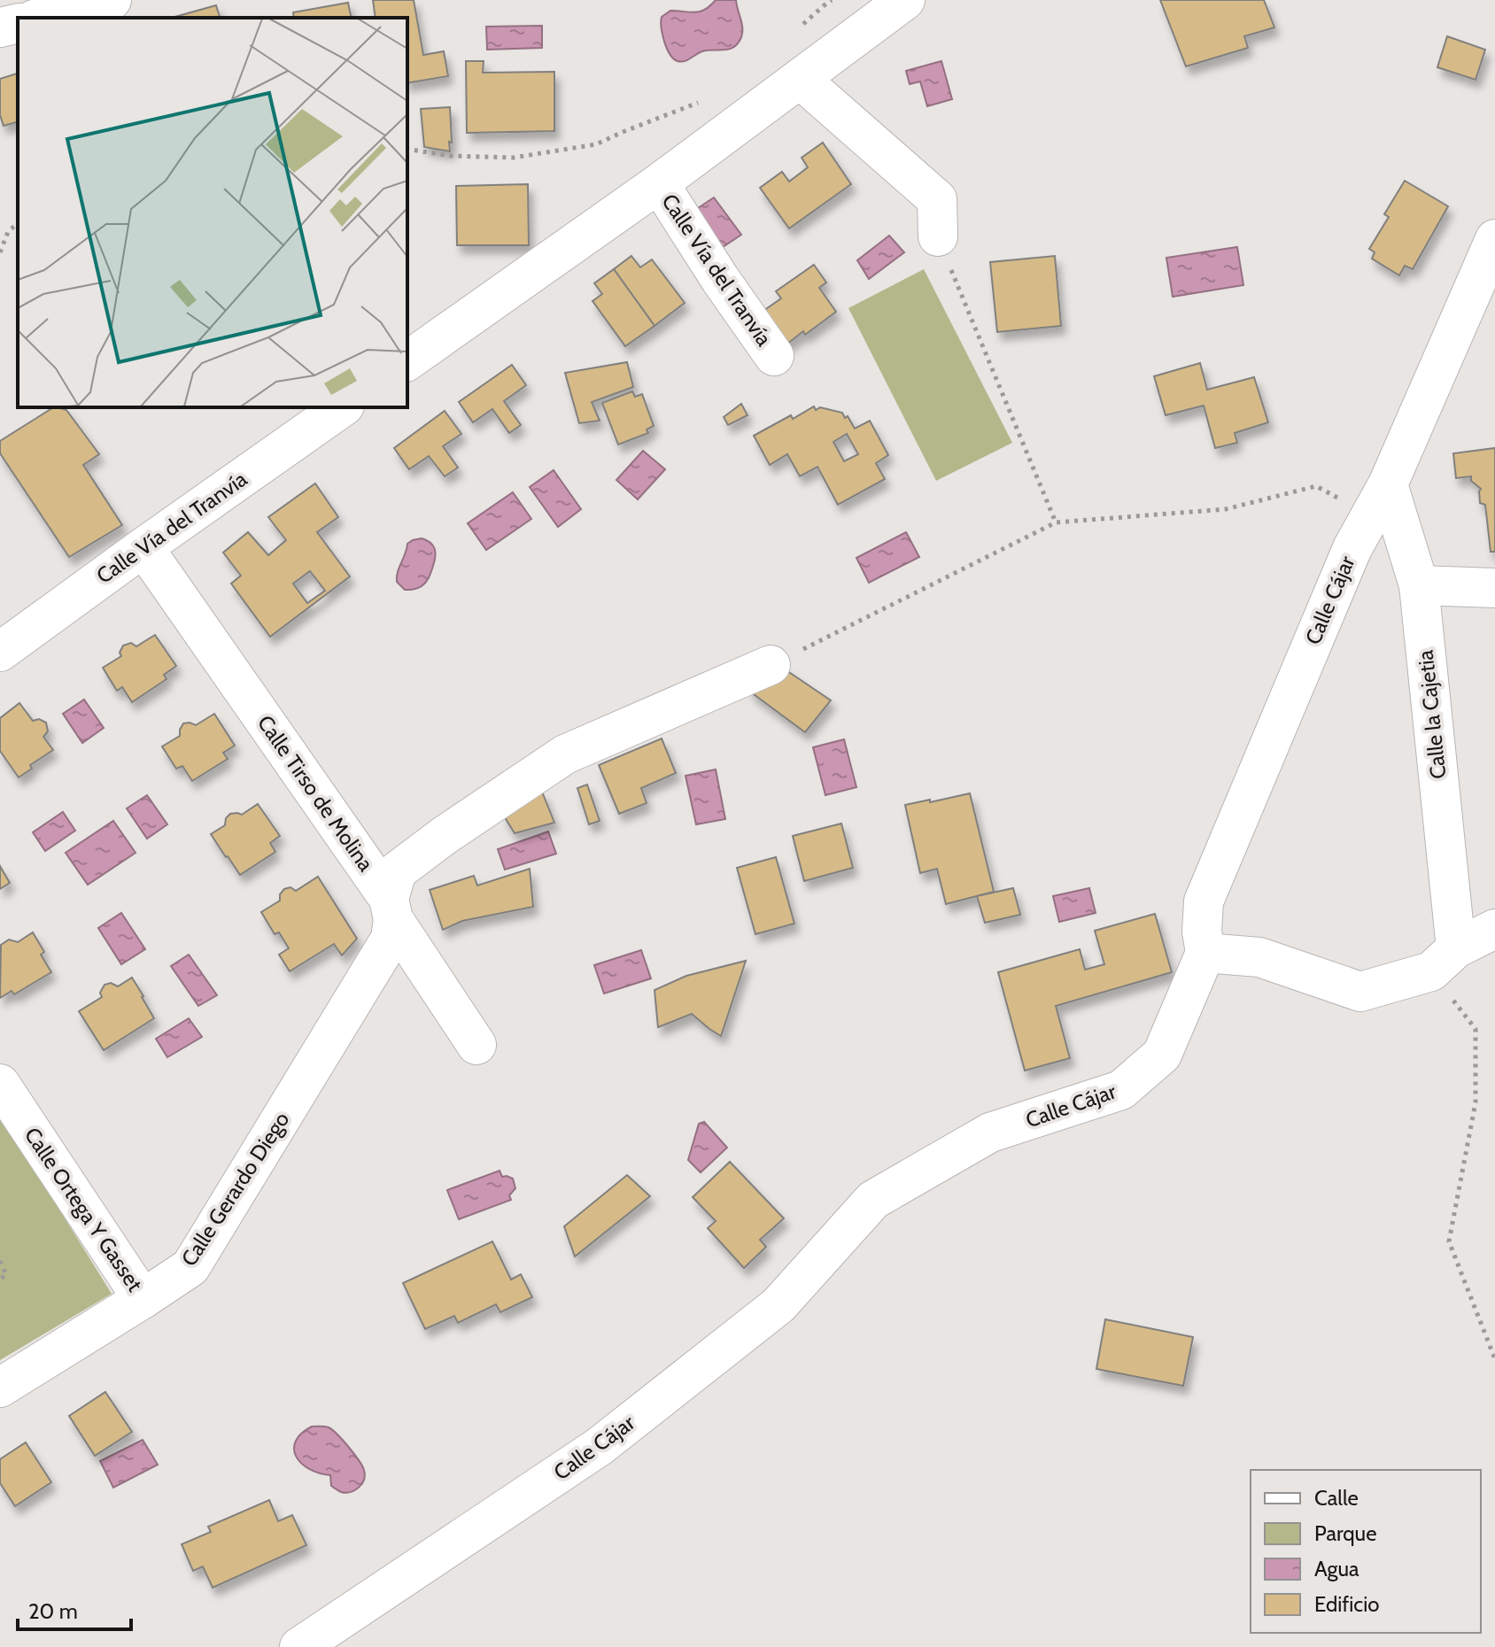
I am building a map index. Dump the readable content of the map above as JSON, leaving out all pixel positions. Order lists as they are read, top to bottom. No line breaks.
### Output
{"streets":{"street":["Calle Vía del Tranvía","Calle Cájar","Calle la Cajetia","Calle Tirso de Molina","Calle Gerardo Diego","Calle Ortega Y Gasset"]},"crossings":[["Calle Vía del Tranvía","Calle Tirso de Molina"],["Calle Cájar","Calle la Cajetia"],["Calle Tirso de Molina","Calle Gerardo Diego"],["Calle Gerardo Diego","Calle Ortega Y Gasset"]],"legend":["Calle","Parque","Agua","Edificio"],"scale_bar":"20 m"}
